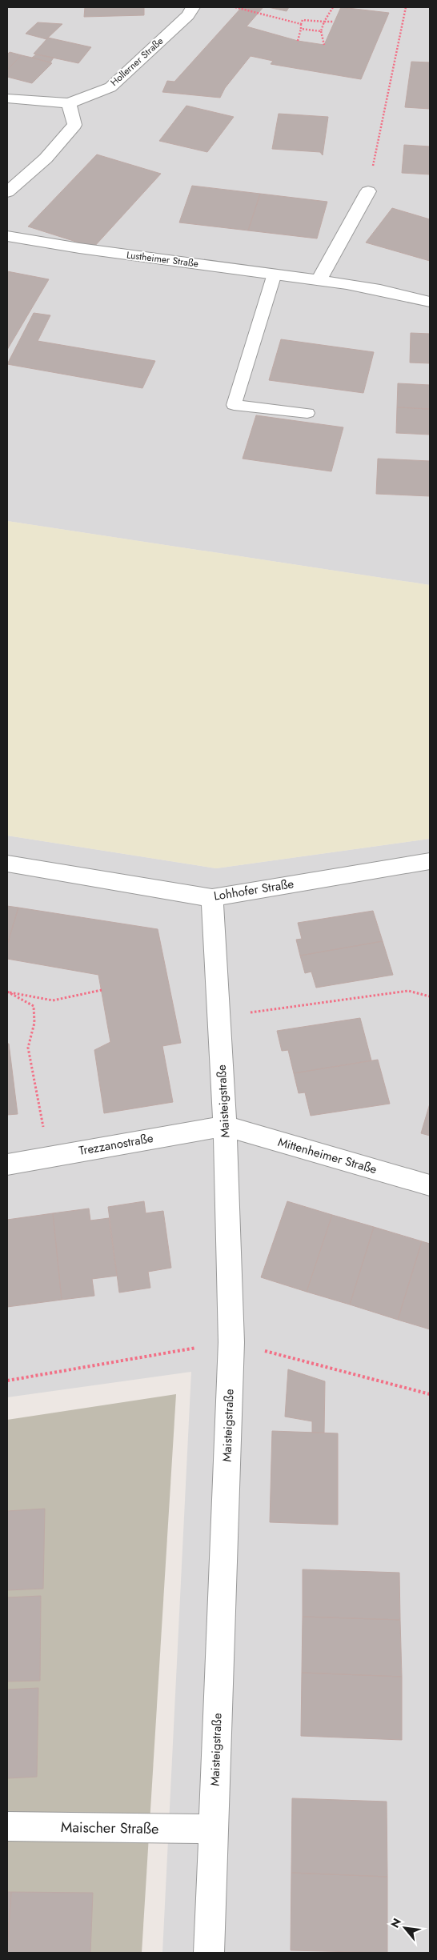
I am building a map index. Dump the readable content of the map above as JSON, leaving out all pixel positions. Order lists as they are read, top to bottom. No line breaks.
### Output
{"streets":{"street":["Hollerner Straße","Lustheimer Straße","Lohhofer Straße","Maisteigstraße","Trezzanostraße","Mittenheimer Straße","Maischer Straße"]},"crossings":[["Lohhofer Straße","Maisteigstraße"],["Maisteigstraße","Trezzanostraße"],["Maisteigstraße","Mittenheimer Straße"],["Maisteigstraße","Maischer Straße"],["Trezzanostraße","Mittenheimer Straße"]],"north":"top left"}
